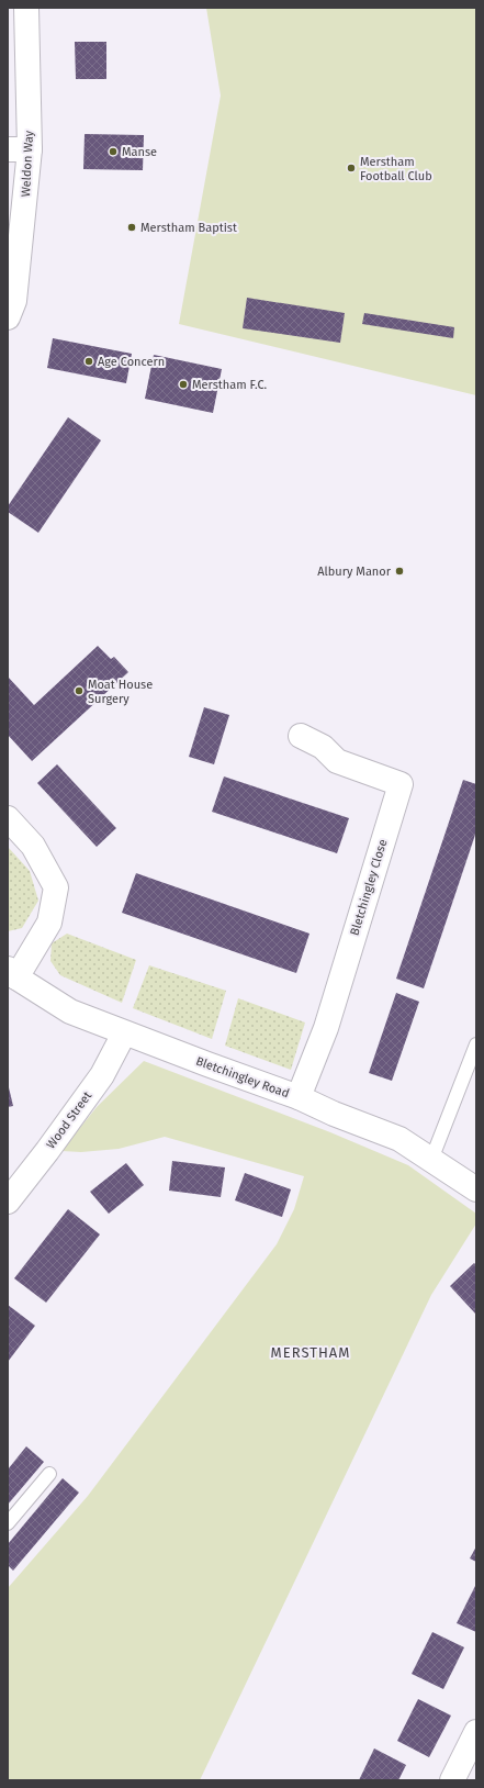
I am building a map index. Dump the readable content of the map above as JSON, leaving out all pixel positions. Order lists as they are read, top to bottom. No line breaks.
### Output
{"streets":{"street":["Weldon Way","Bletchingley Close","Bletchingley Road","Wood Street"]},"crossings":[["Bletchingley Close","Bletchingley Road"],["Bletchingley Road","Wood Street"]],"districts":["MERSTHAM"],"places":["Manse","Merstham Football Club","Merstham Baptist","Age Concern","Merstham F.C.","Albury Manor","Moat House Surgery"]}
